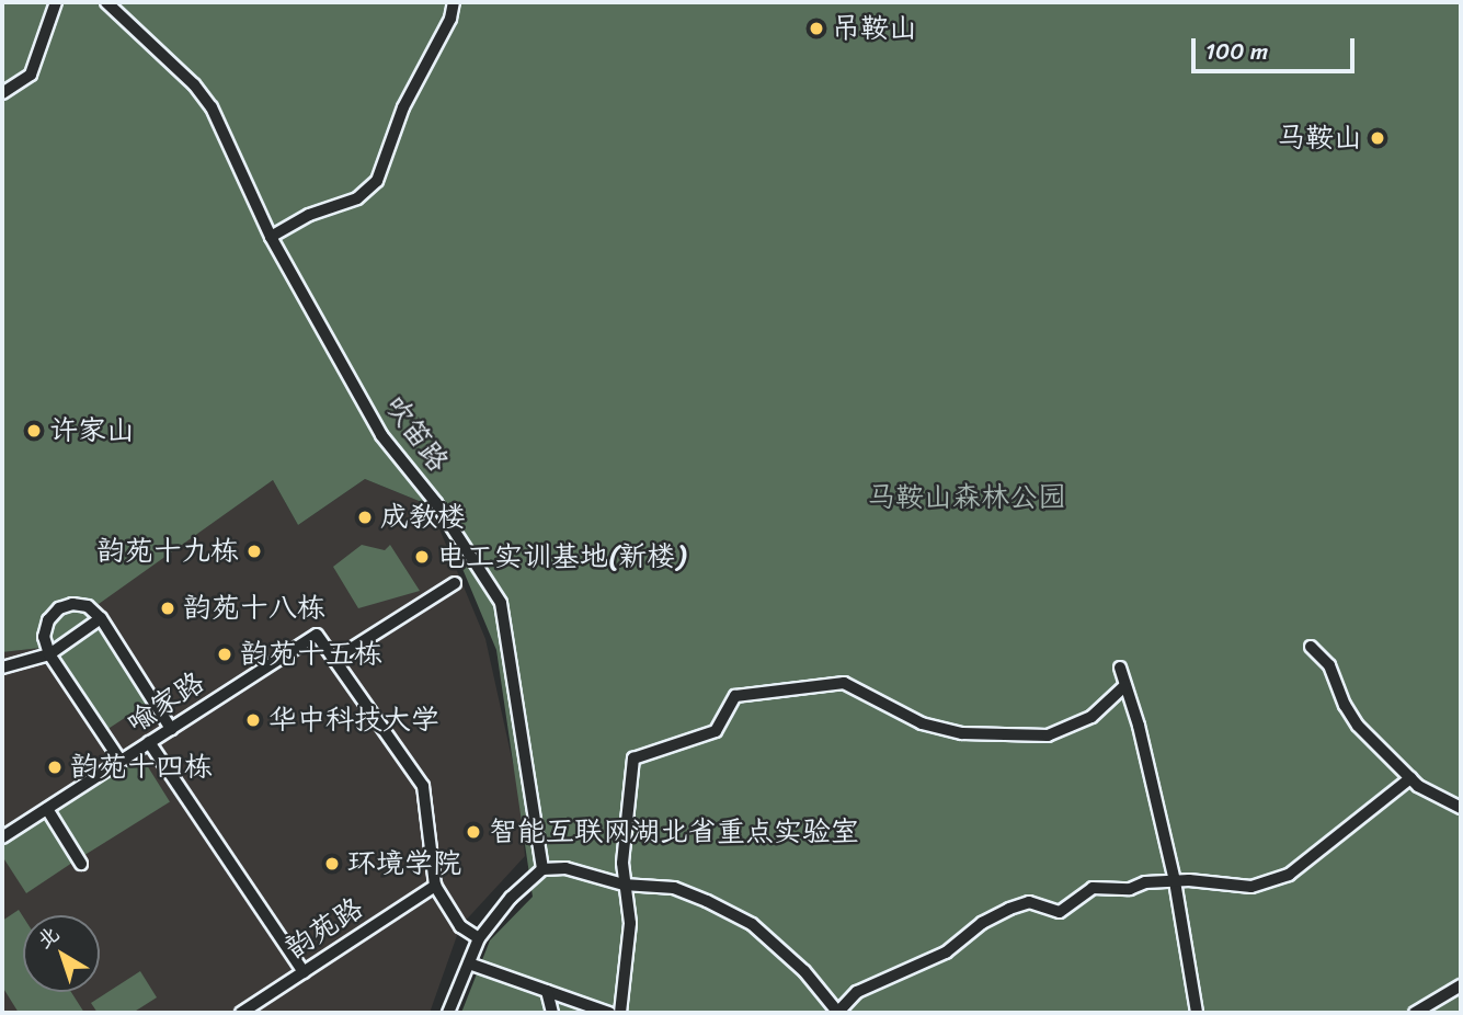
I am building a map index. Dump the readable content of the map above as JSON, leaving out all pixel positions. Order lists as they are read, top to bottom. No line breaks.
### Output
{"streets":{"street":["吹笛路","喻家路","韵苑路"]},"parks":["马鞍山森林公园"],"places":["吊鞍山","马鞍山","许家山","成教楼","韵苑十九栋","电工实训基地(新楼)","韵苑十八栋","韵苑十五栋","华中科技大学","韵苑十四栋","智能互联网湖北省重点实验室","环境学院"],"scale_bar":"100 m","north":"top left"}
